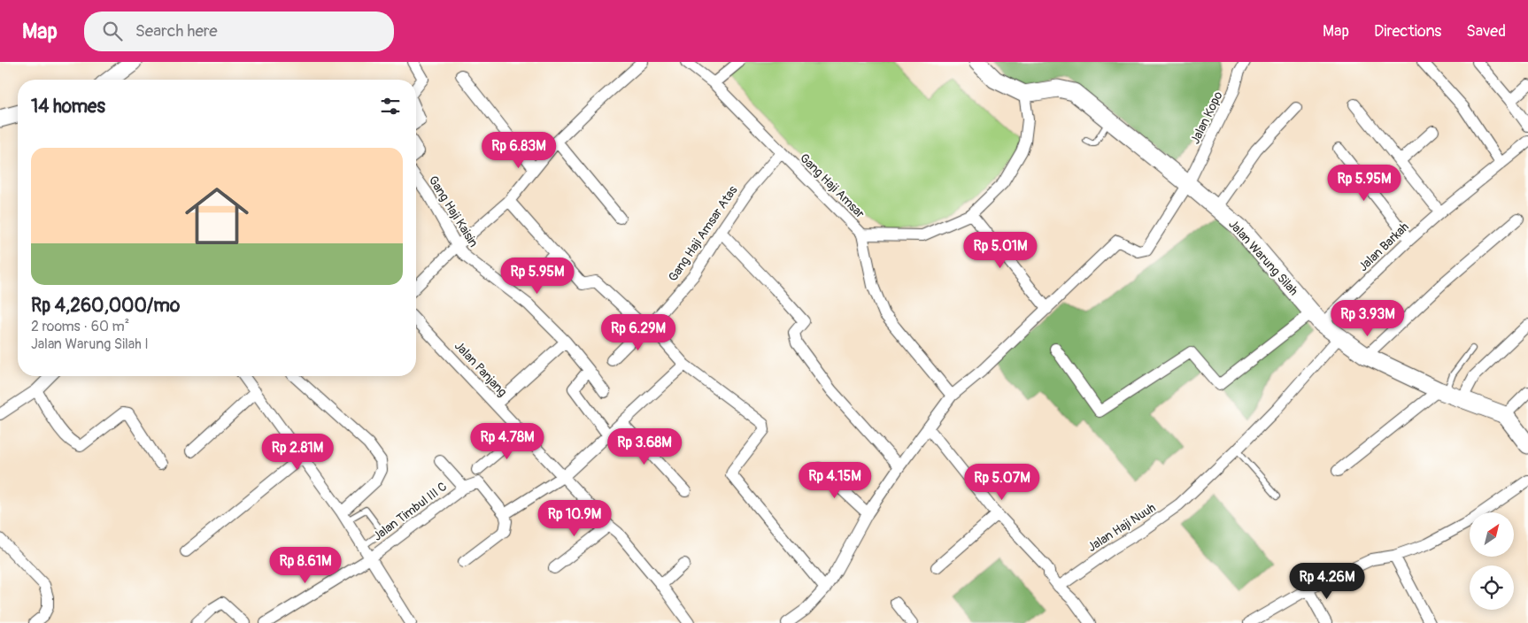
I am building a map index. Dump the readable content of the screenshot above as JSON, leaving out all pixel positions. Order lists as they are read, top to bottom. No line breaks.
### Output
{"streets":{"street":["Jalan Kopo","Gang Haji Amsar","Gang Haji Kaisin","Gang Haji Amsar Atas","Jalan Barkah","Jalan Warung Silah","Jalan Panjang","Jalan Timbul III C","Jalan Haji Nuuh"]},"crossings":[["Jalan Kopo","Jalan Warung Silah"],["Gang Haji Amsar","Gang Haji Amsar Atas"],["Jalan Barkah","Jalan Warung Silah"],["Jalan Warung Silah","Jalan Haji Nuuh"]],"north":"top right","page":{"header":"Map","search":"Search here","nav":["Map","Directions","Saved"],"heading":"14 homes","price":["Rp 6.83M","Rp 5.95M","Rp 5.01M","Rp 5.95M","Rp 3.93M","Rp 6.29M","Rp 4.78M","Rp 3.68M","Rp 2.81M","Rp 4.15M","Rp 5.07M","Rp 10.9M","Rp 8.61M","Rp 4.26M"],"list":[{"name":"Rp 4,260,000/mo","note":"2 rooms · 60 m² · Jalan Warung Silah I"}]}}
